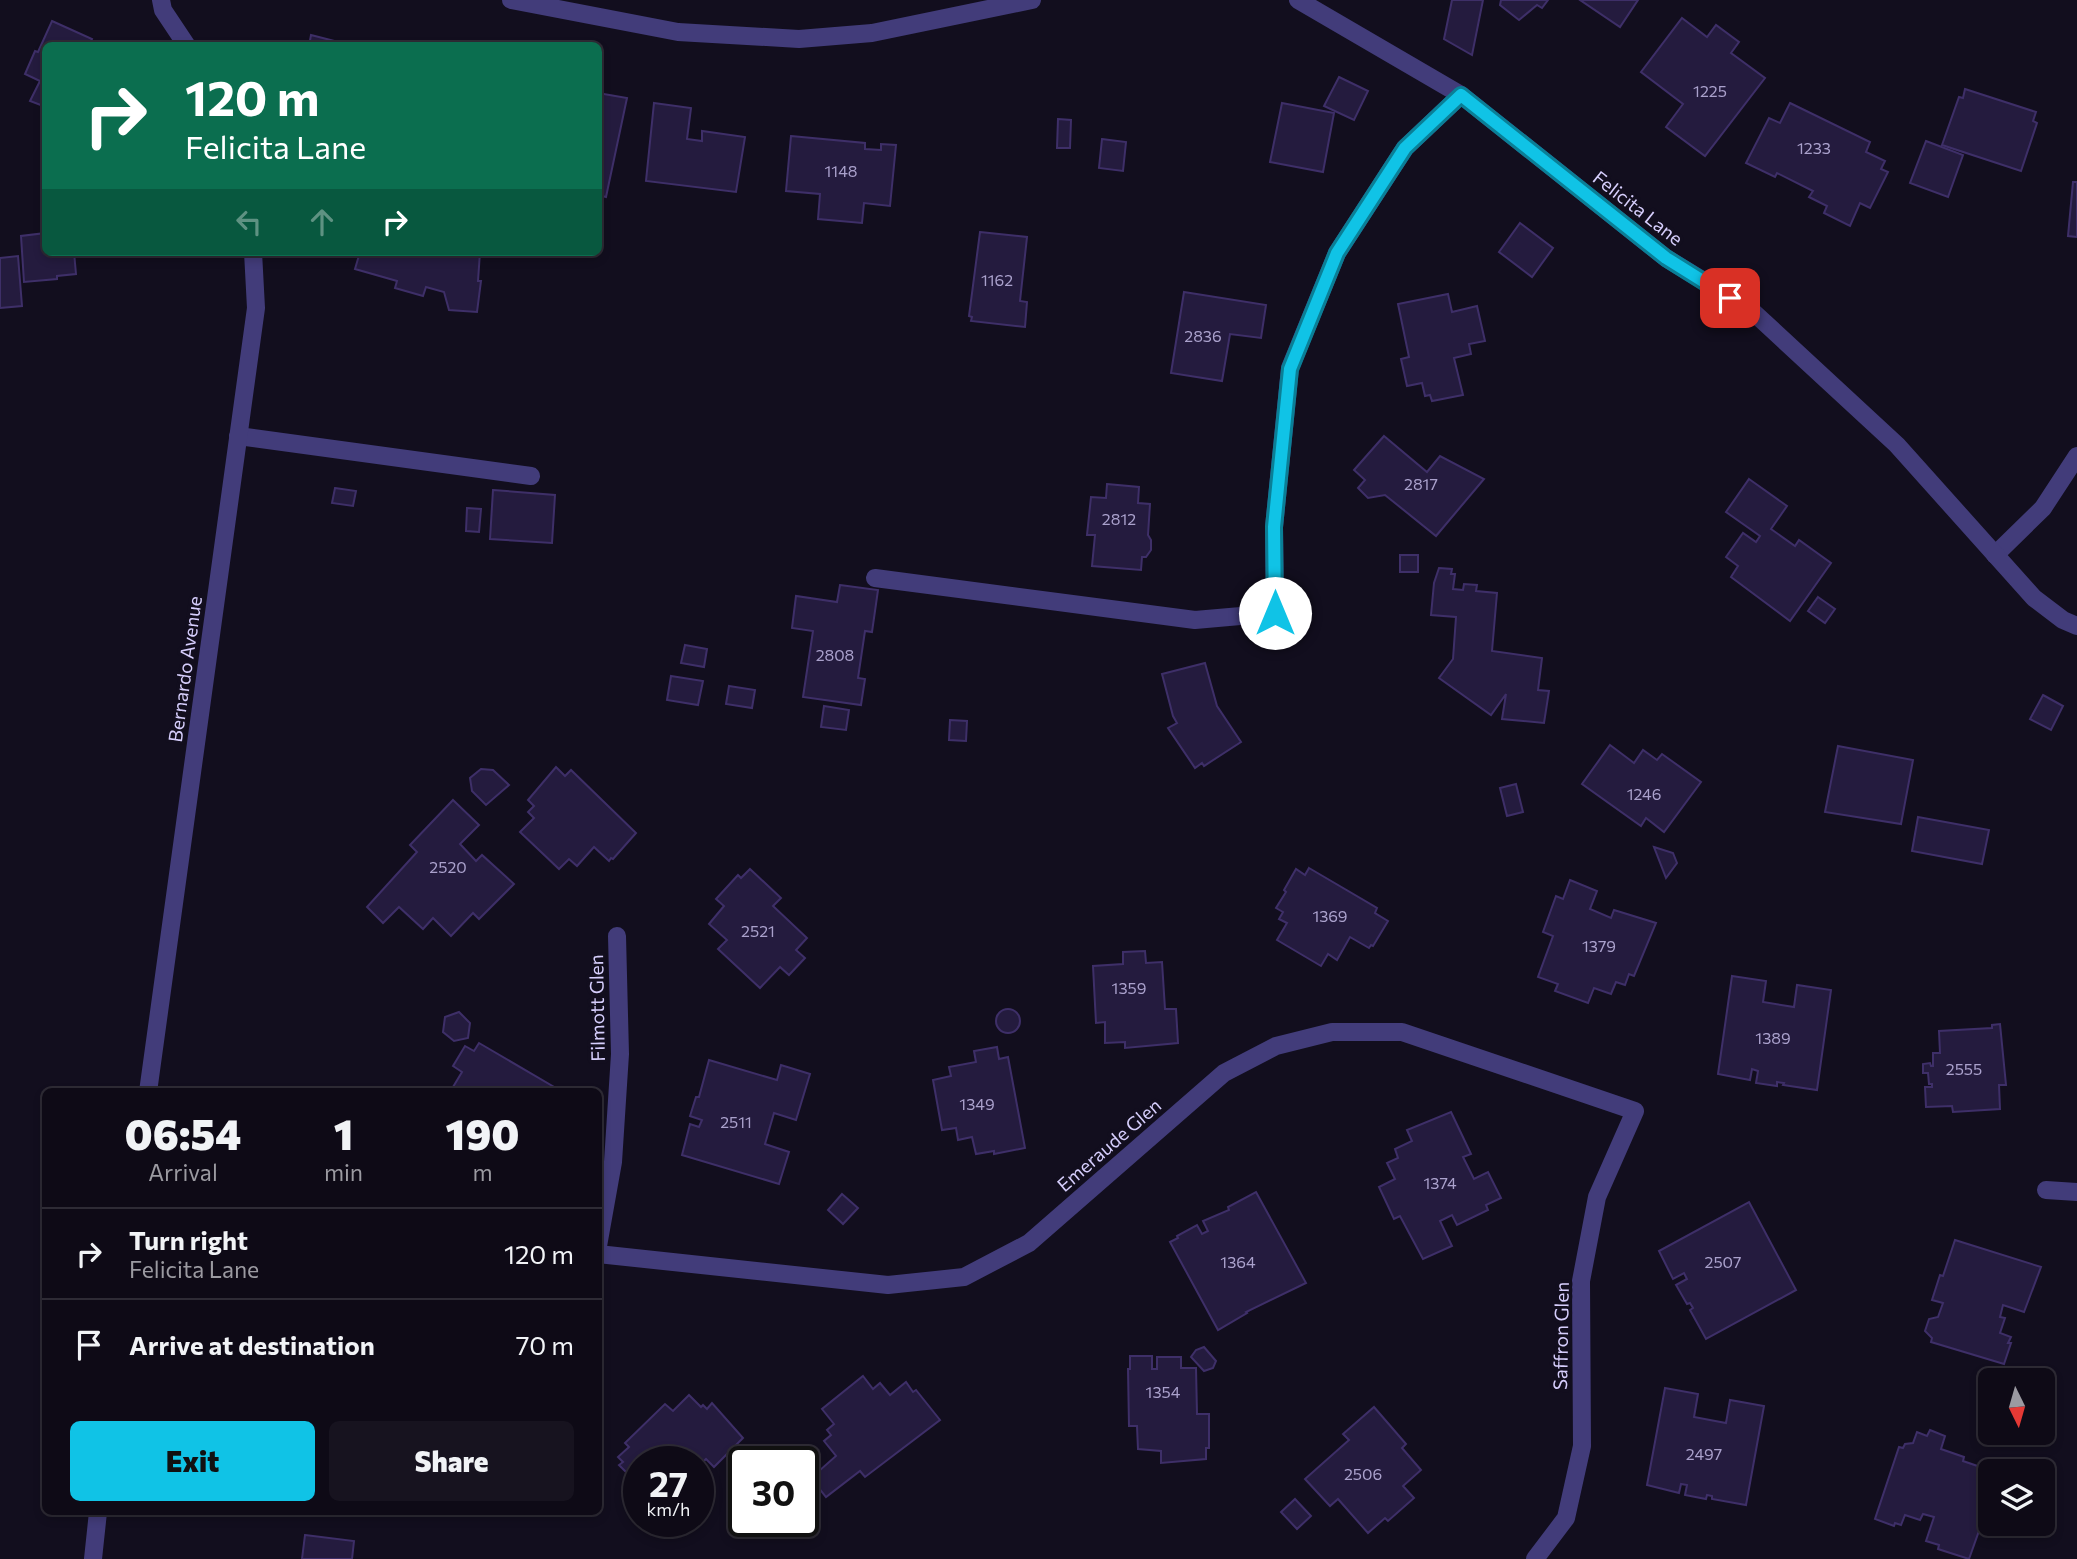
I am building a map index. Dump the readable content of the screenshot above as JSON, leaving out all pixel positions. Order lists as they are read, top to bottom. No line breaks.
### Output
{"streets":{"street":["Felicita Lane","Bernardo Avenue","Filmott Glen","Emeraude Glen","Saffron Glen"]},"crossings":[["Emeraude Glen","Saffron Glen"]],"house_numbers":["1225","1233","1148","1162","2836","2817","2812","2808","1246","2520","1369","2521","1379","1359","1389","2555","1349","2511","1374","1364","2507","1354","2497","2506"],"north":"bottom","page":{"turn":["120 m","Felicita Lane"],"eta":["06:54","Arrival","1","min","190","m"],"list":[{"name":"Turn right","note":"Felicita Lane","value":"120 m"},{"name":"Arrive at destination","value":"70 m"}],"buttons":["Exit","Share"],"speed":"27 km/h","limit":"30"}}
